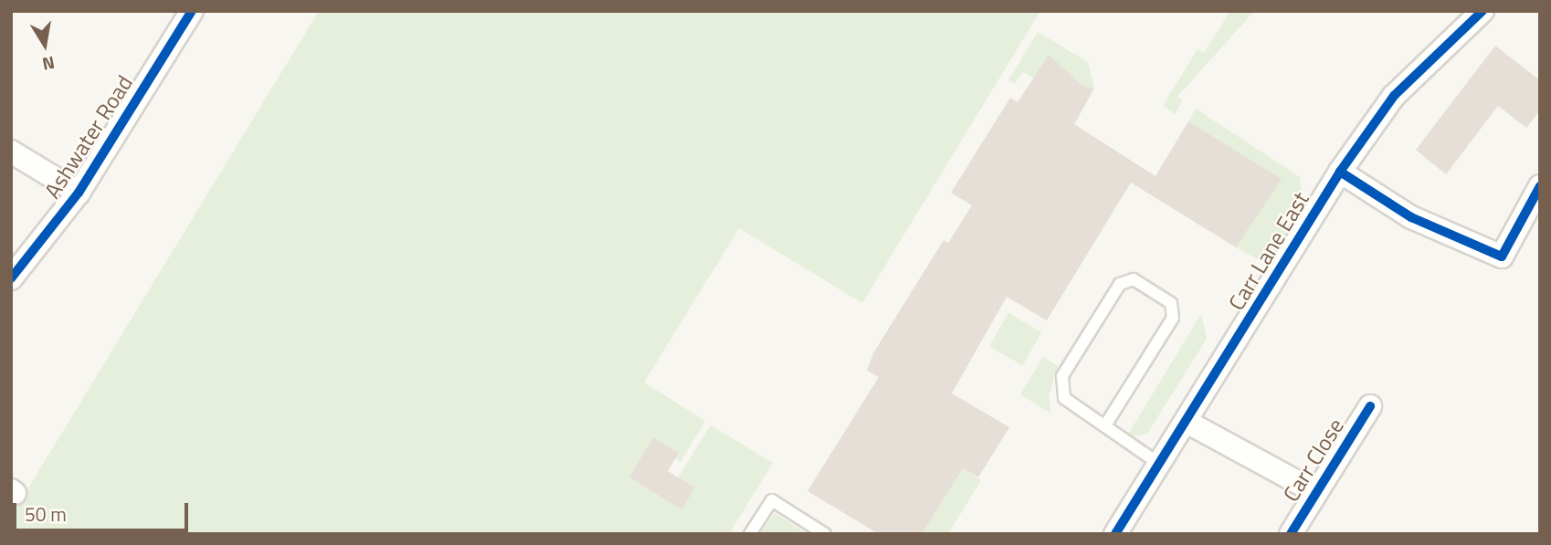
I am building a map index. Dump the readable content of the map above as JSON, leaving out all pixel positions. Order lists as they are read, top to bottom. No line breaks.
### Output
{"streets":{"street":["Ashwater Road","Carr Lane East","Carr Close"]},"crossings":[["Carr Lane East","Carr Close"]],"scale_bar":"50 m","north":"bottom"}
